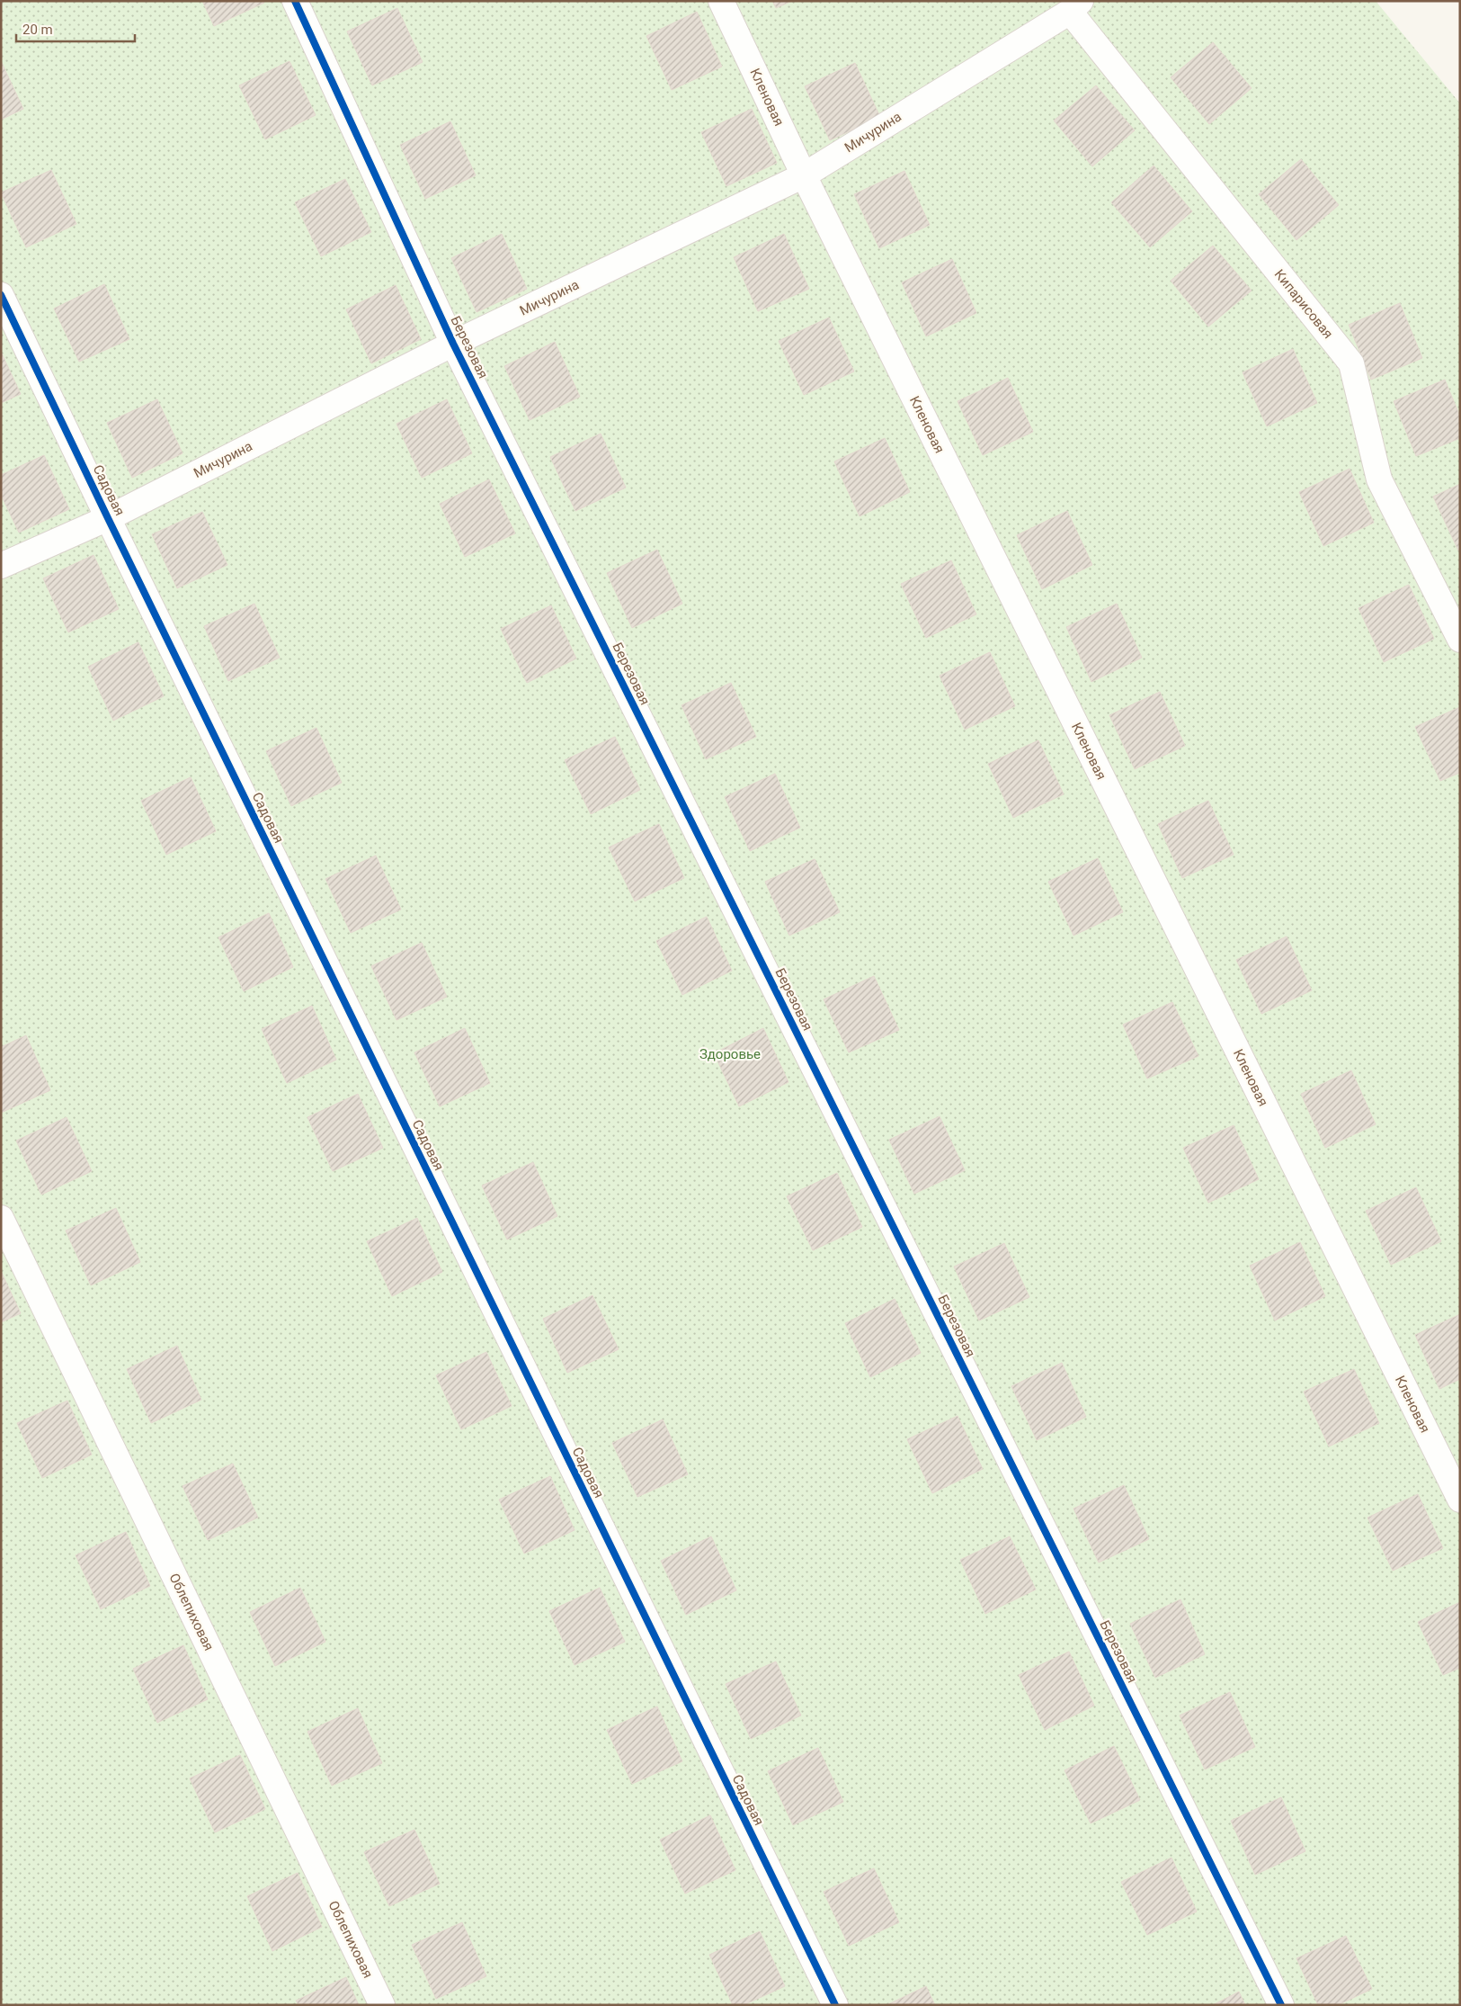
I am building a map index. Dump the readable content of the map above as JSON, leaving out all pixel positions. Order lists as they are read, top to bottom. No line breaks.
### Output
{"streets":{"street":["Кленовая","Мичурина","Кипарисовая","Березовая","Садовая","Облепиховая"]},"crossings":[["Кленовая","Мичурина"],["Мичурина","Кипарисовая"],["Мичурина","Березовая"],["Мичурина","Садовая"]],"parks":["Здоровье"],"scale_bar":"20 m"}
